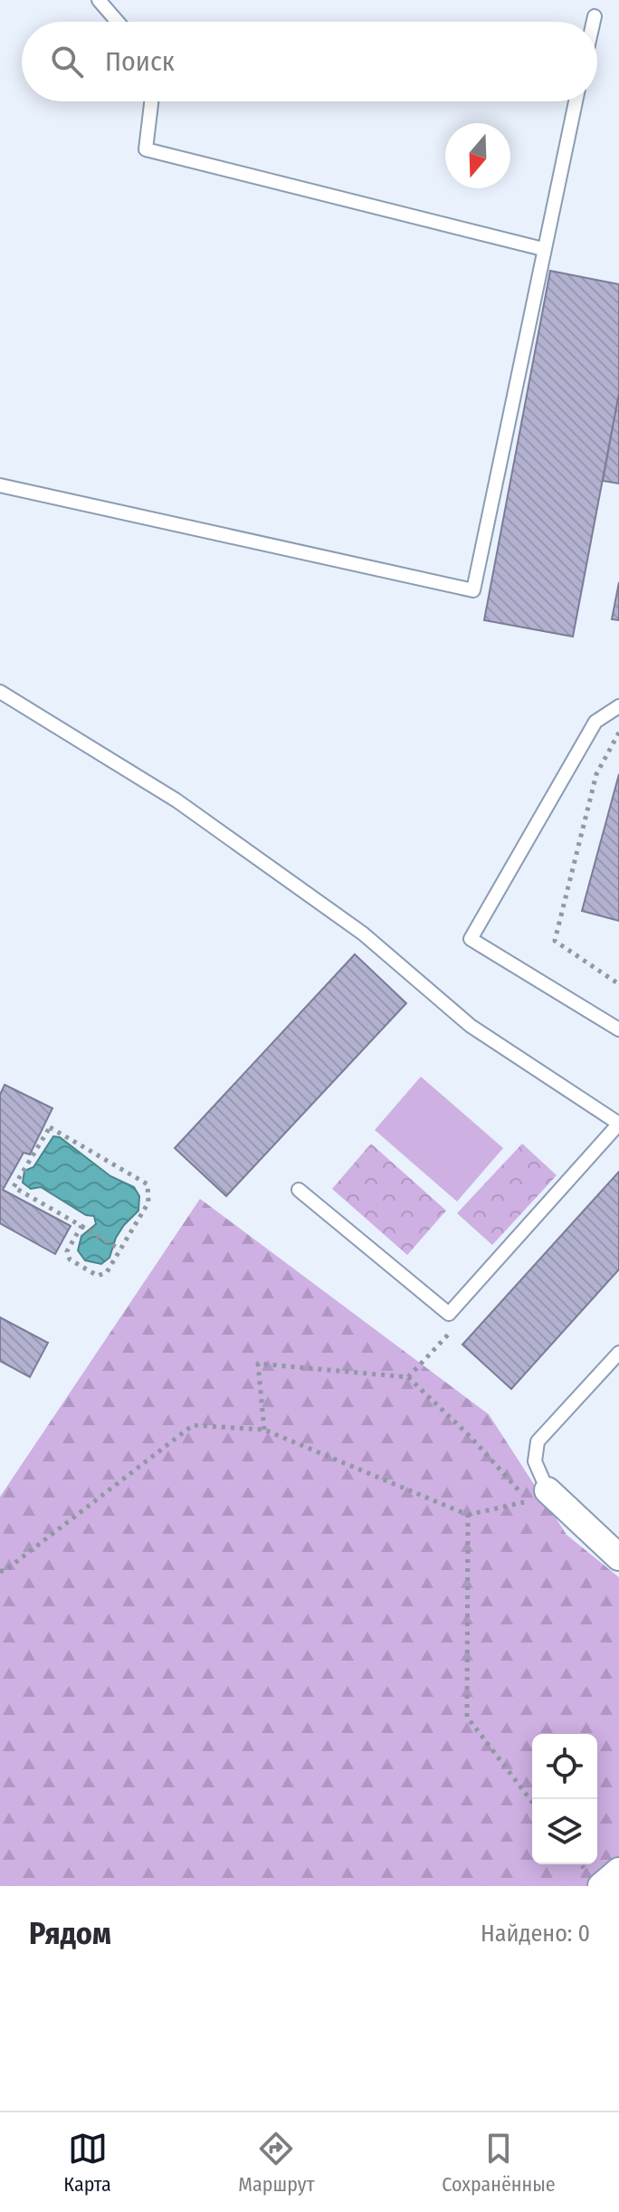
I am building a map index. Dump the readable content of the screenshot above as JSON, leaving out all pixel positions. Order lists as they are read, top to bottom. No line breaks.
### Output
{"north":"bottom","page":{"search":"Поиск","heading":["Рядом","Найдено: 0"],"nav":["Карта","Маршрут","Сохранённые"]}}
